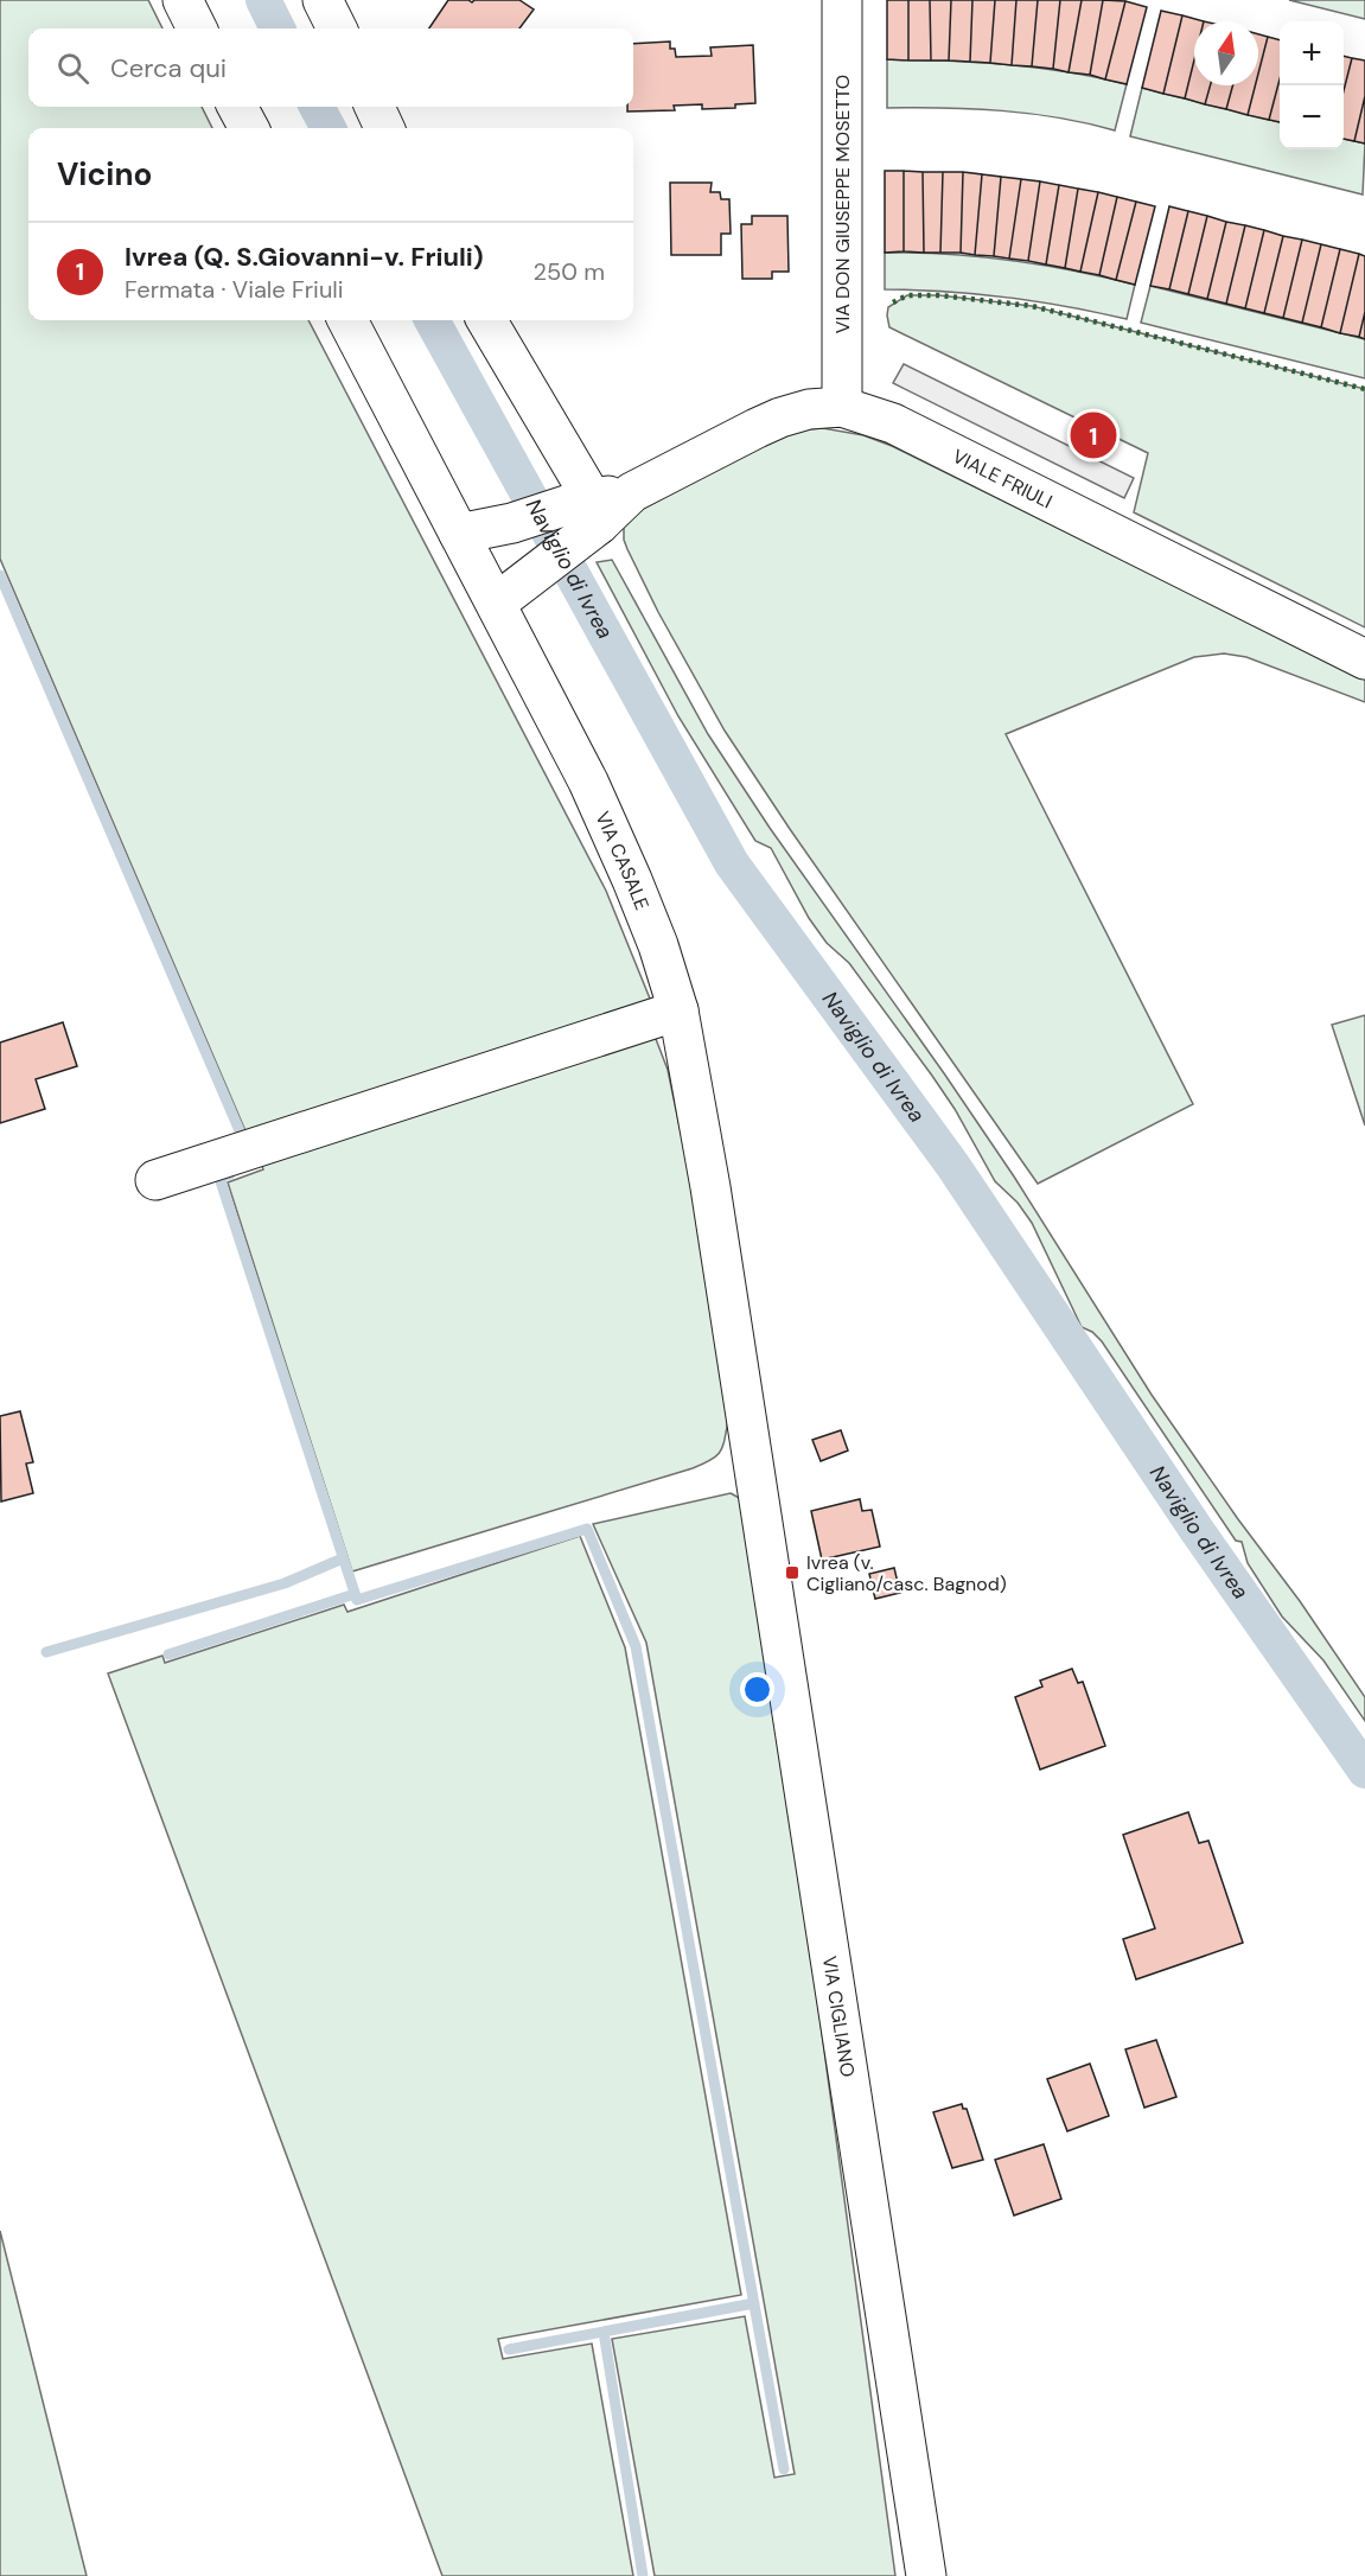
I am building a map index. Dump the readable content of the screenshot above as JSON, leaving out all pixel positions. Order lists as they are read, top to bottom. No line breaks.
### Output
{"streets":{"main road":["VIA DON GIUSEPPE MOSETTO","VIALE FRIULI","VIA CASALE","VIA CIGLIANO"]},"crossings":[["VIA DON GIUSEPPE MOSETTO","VIALE FRIULI"],["VIALE FRIULI","VIA CASALE"],["VIA CASALE","VIA CIGLIANO"]],"water":["Naviglio di Ivrea"],"places":{"transit":["Ivrea (v. Cigliano/casc. Bagnod)"]},"north":"top","page":{"map_buttons":["+","−"],"search":"Cerca qui","heading":"Vicino","list":[{"mark":"1","name":"Ivrea (Q. S.Giovanni-v. Friuli)","note":"Fermata · Viale Friuli","value":"250 m"}],"pins":"1"}}
